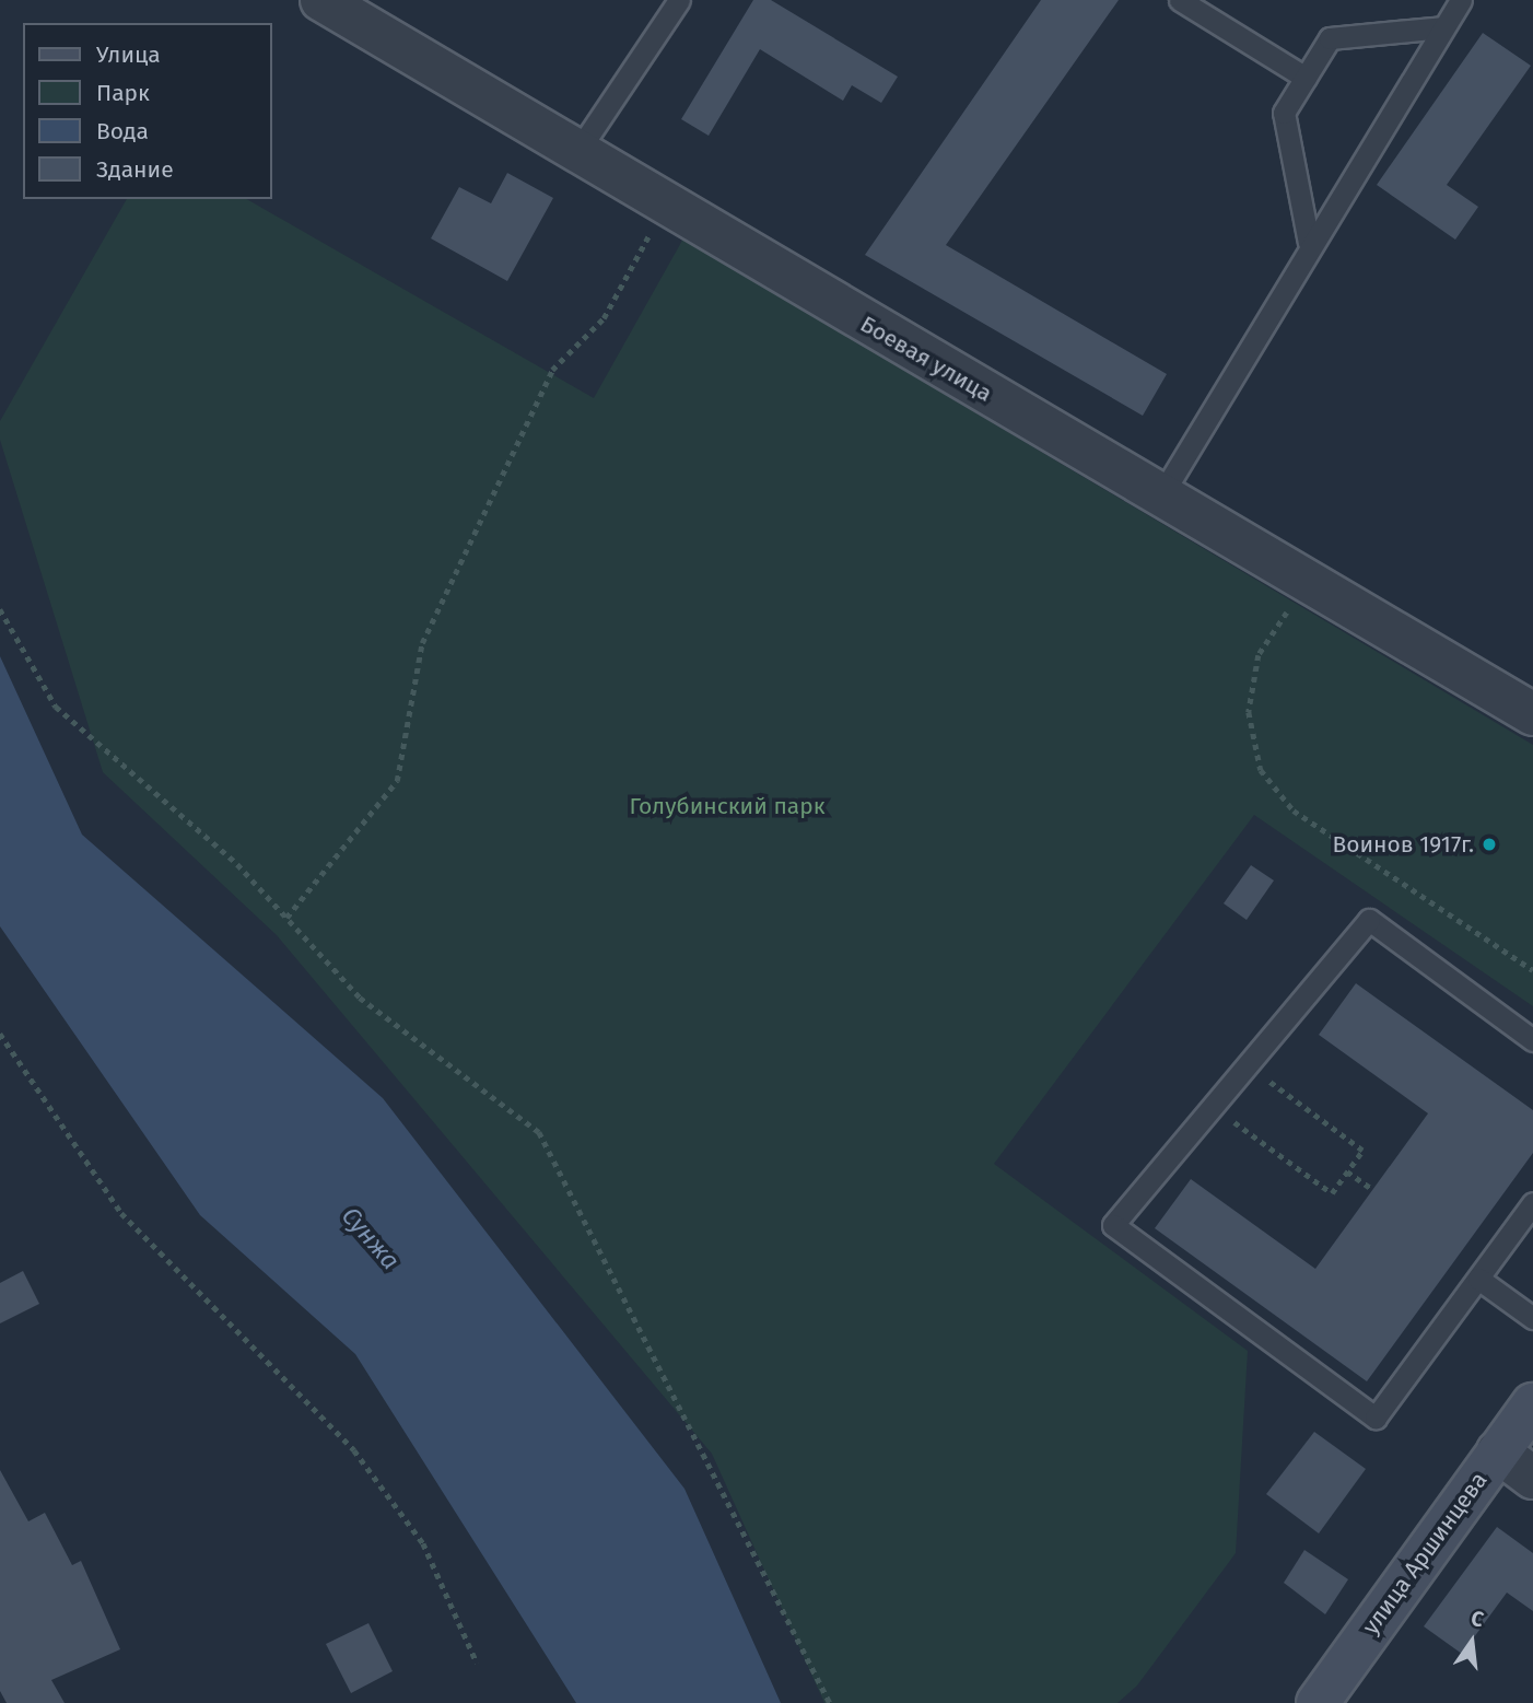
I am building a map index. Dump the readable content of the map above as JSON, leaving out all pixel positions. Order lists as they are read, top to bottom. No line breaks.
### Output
{"streets":{"main road":["улица Аршинцева"],"street":["Боевая улица"]},"water":["Сунжа"],"parks":["Голубинский парк"],"places":["Воинов 1917г."],"legend":["Улица","Парк","Вода","Здание"],"north":"top"}
